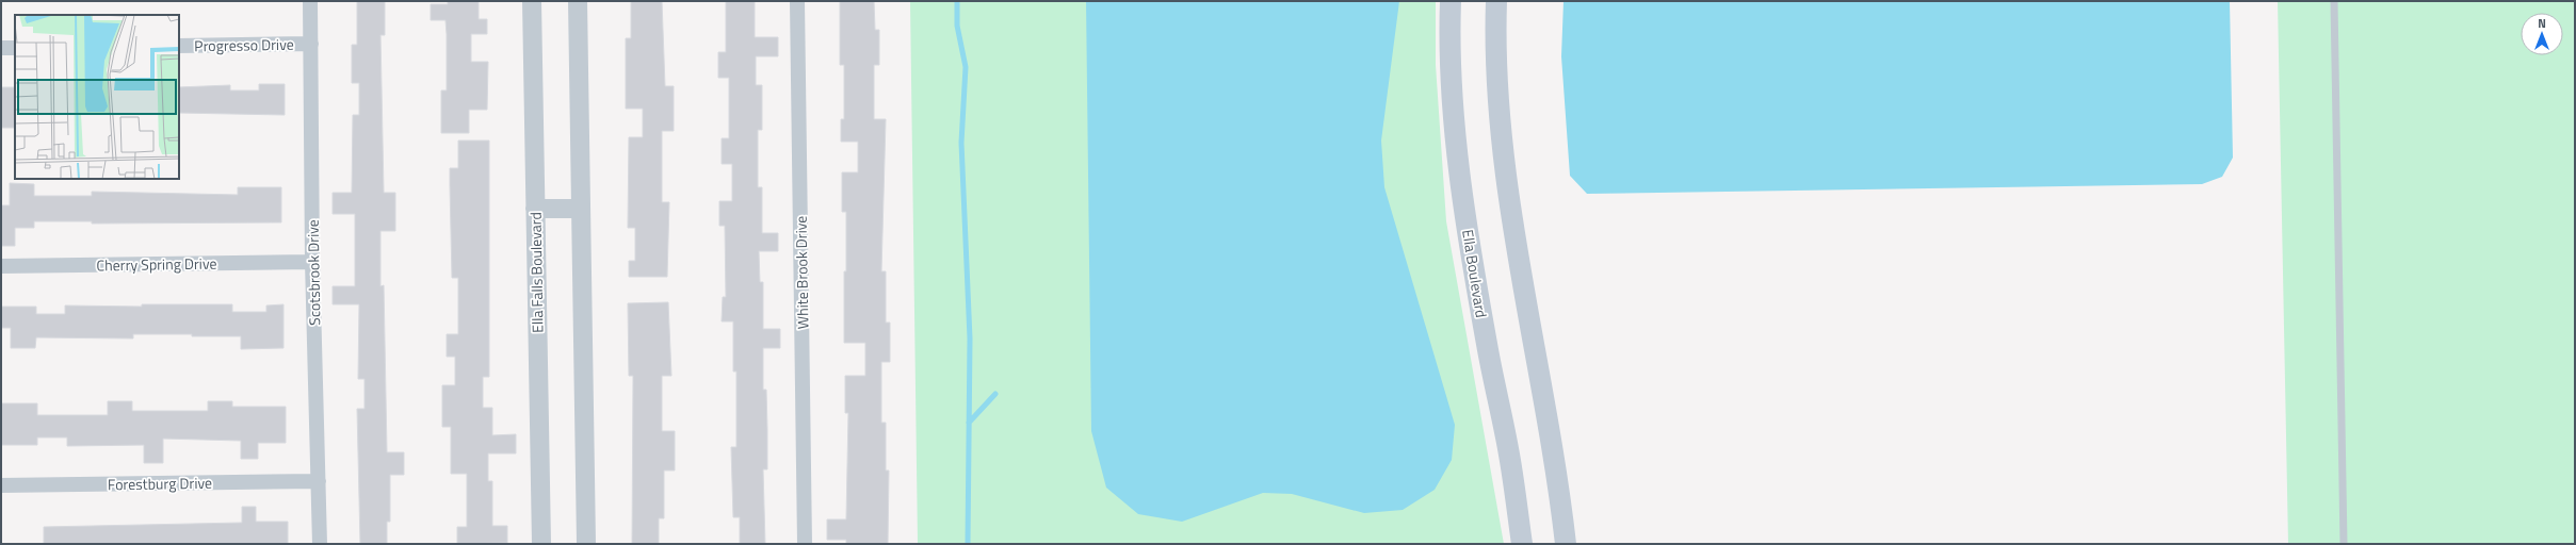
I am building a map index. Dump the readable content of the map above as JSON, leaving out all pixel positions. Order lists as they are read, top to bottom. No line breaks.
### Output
{"streets":{"main road":["Ella Boulevard"],"street":["Progresso Drive","Cherry Spring Drive","Scotsbrook Drive","Ella Falls Boulevard","White Brook Drive","Forestburg Drive"]},"crossings":[["Progresso Drive","Scotsbrook Drive"],["Cherry Spring Drive","Scotsbrook Drive"],["Scotsbrook Drive","Forestburg Drive"]],"north":"top"}
